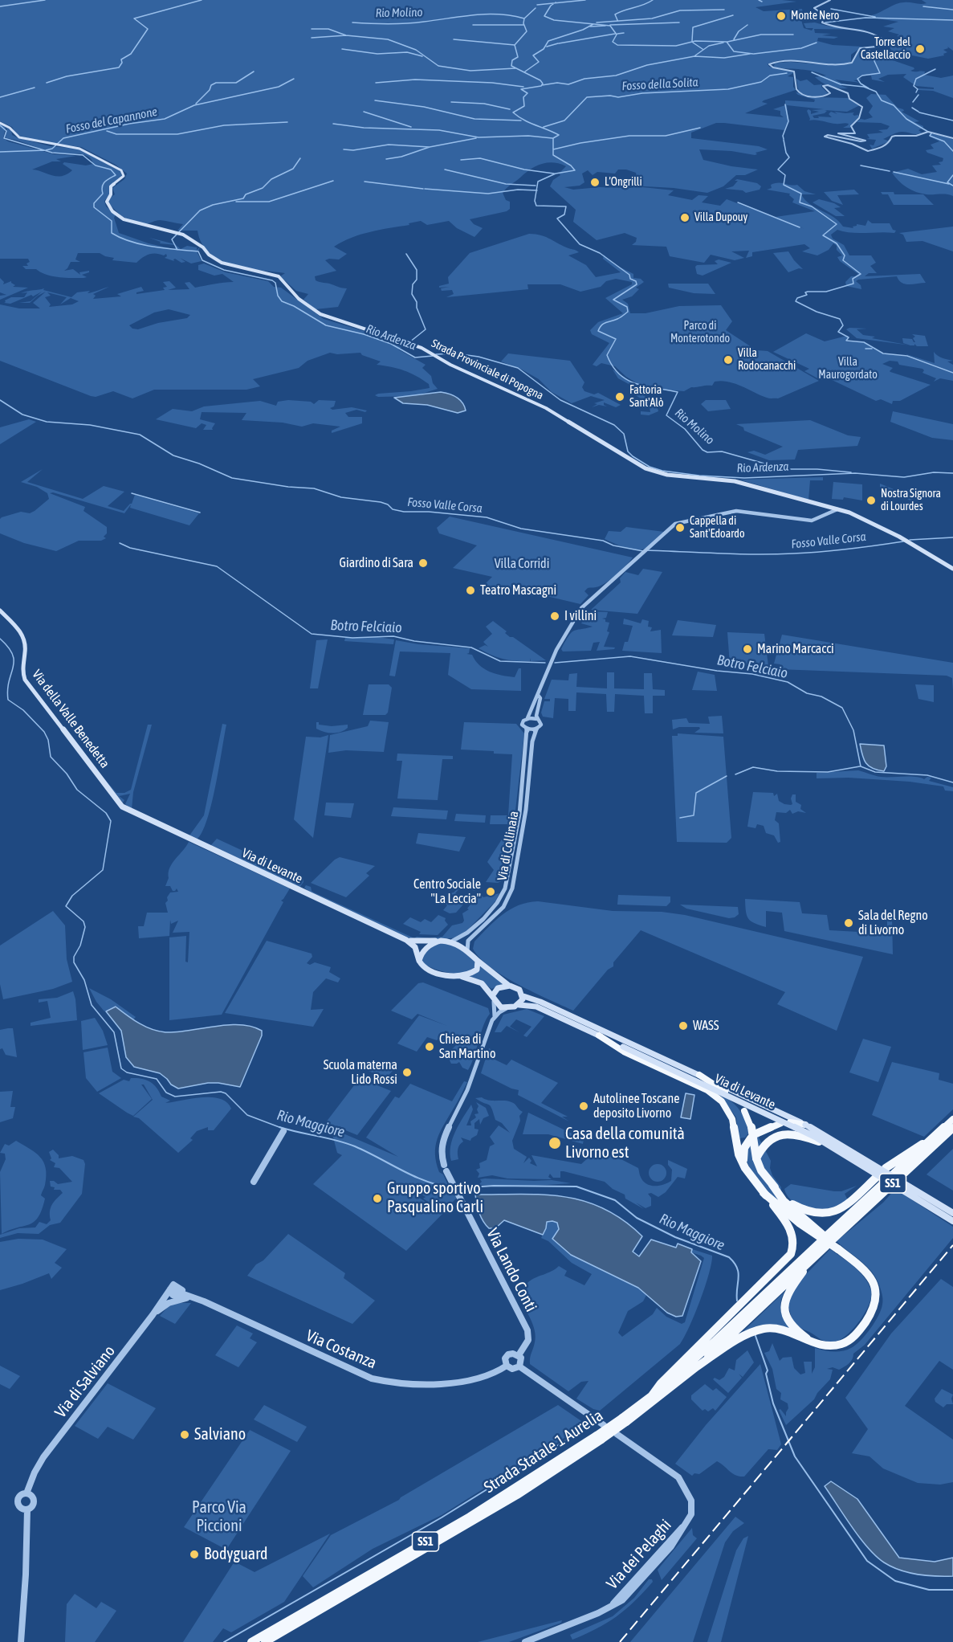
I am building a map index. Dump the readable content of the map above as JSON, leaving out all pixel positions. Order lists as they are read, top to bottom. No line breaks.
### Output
{"streets":{"highway":["SS1","Strada Statale 1 Aurelia"],"main road":["Strada Provinciale di Popogna","Via della Valle Benedetta","Via di Levante"],"street":["Via di Collinaia","Via Lando Conti","Via Costanza","Via di Salviano","Via dei Pelaghi"]},"crossings":[["Via della Valle Benedetta","Via di Levante"],["Via di Collinaia","Via di Levante"],["Via Lando Conti","Via Costanza"],["Via Costanza","Via di Salviano"]],"water":["Rio Molino","Fosso della Solita","Fosso del Capannone","Rio Ardenza","Fosso Valle Corsa","Botro Felciaio","Rio Maggiore"],"parks":["Parco di Monterotondo","Villa Maurogordato","Villa Corridi","Parco Via Piccioni"],"places":["Monte Nero","Torre del Castellaccio","L’Ongrilli","Villa Dupouy","Villa Rodocanacchi","Fattoria Sant'Alò","Nostra Signora di Lourdes","Cappella di Sant'Edoardo","Giardino di Sara","Teatro Mascagni","I villini","Marino Marcacci","Centro Sociale \"La Leccia\"","Sala del Regno di Livorno","WASS","Chiesa di San Martino","Scuola materna Lido Rossi","Autolinee Toscane deposito Livorno","Casa della comunità Livorno est","Gruppo sportivo Pasqualino Carli","Salviano","Bodyguard"]}
